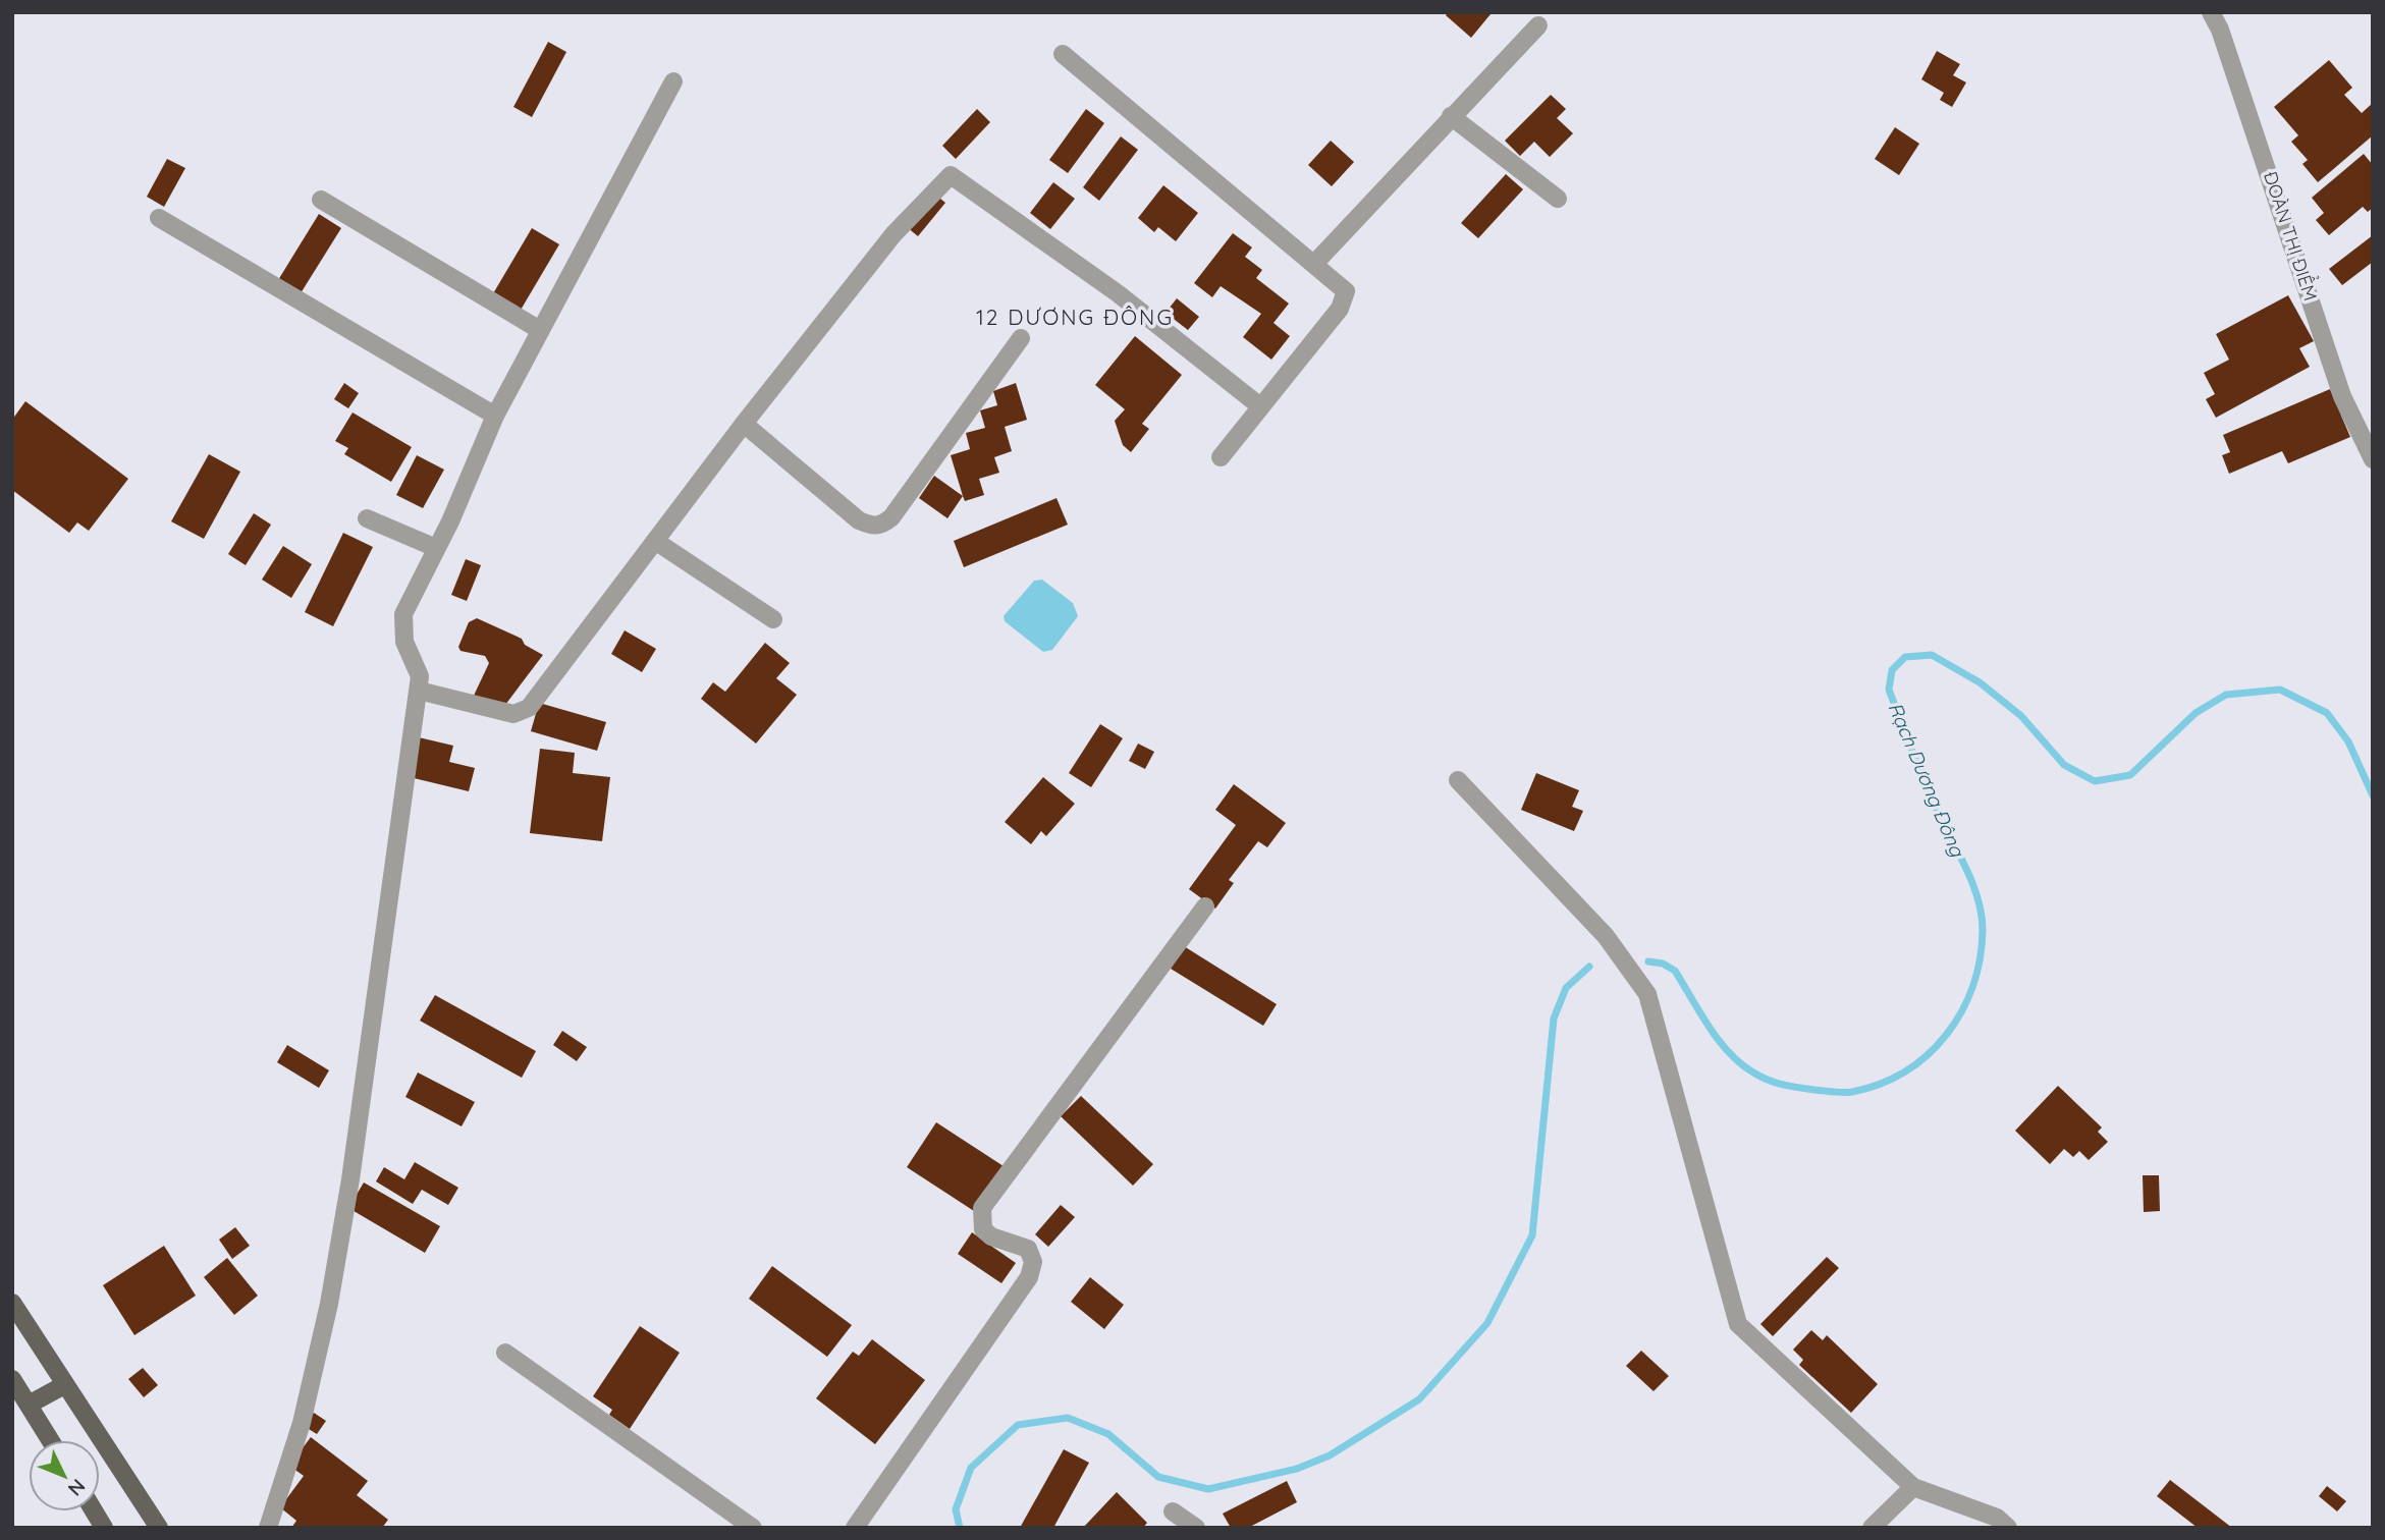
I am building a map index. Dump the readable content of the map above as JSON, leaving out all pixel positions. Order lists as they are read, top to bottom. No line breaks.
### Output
{"streets":{"street":["ĐOÀN THỊ ĐIỂM"]},"districts":["12 DƯƠNG ĐÔNG"],"water":["Rạch Dương Đông"],"north":"bottom right"}
